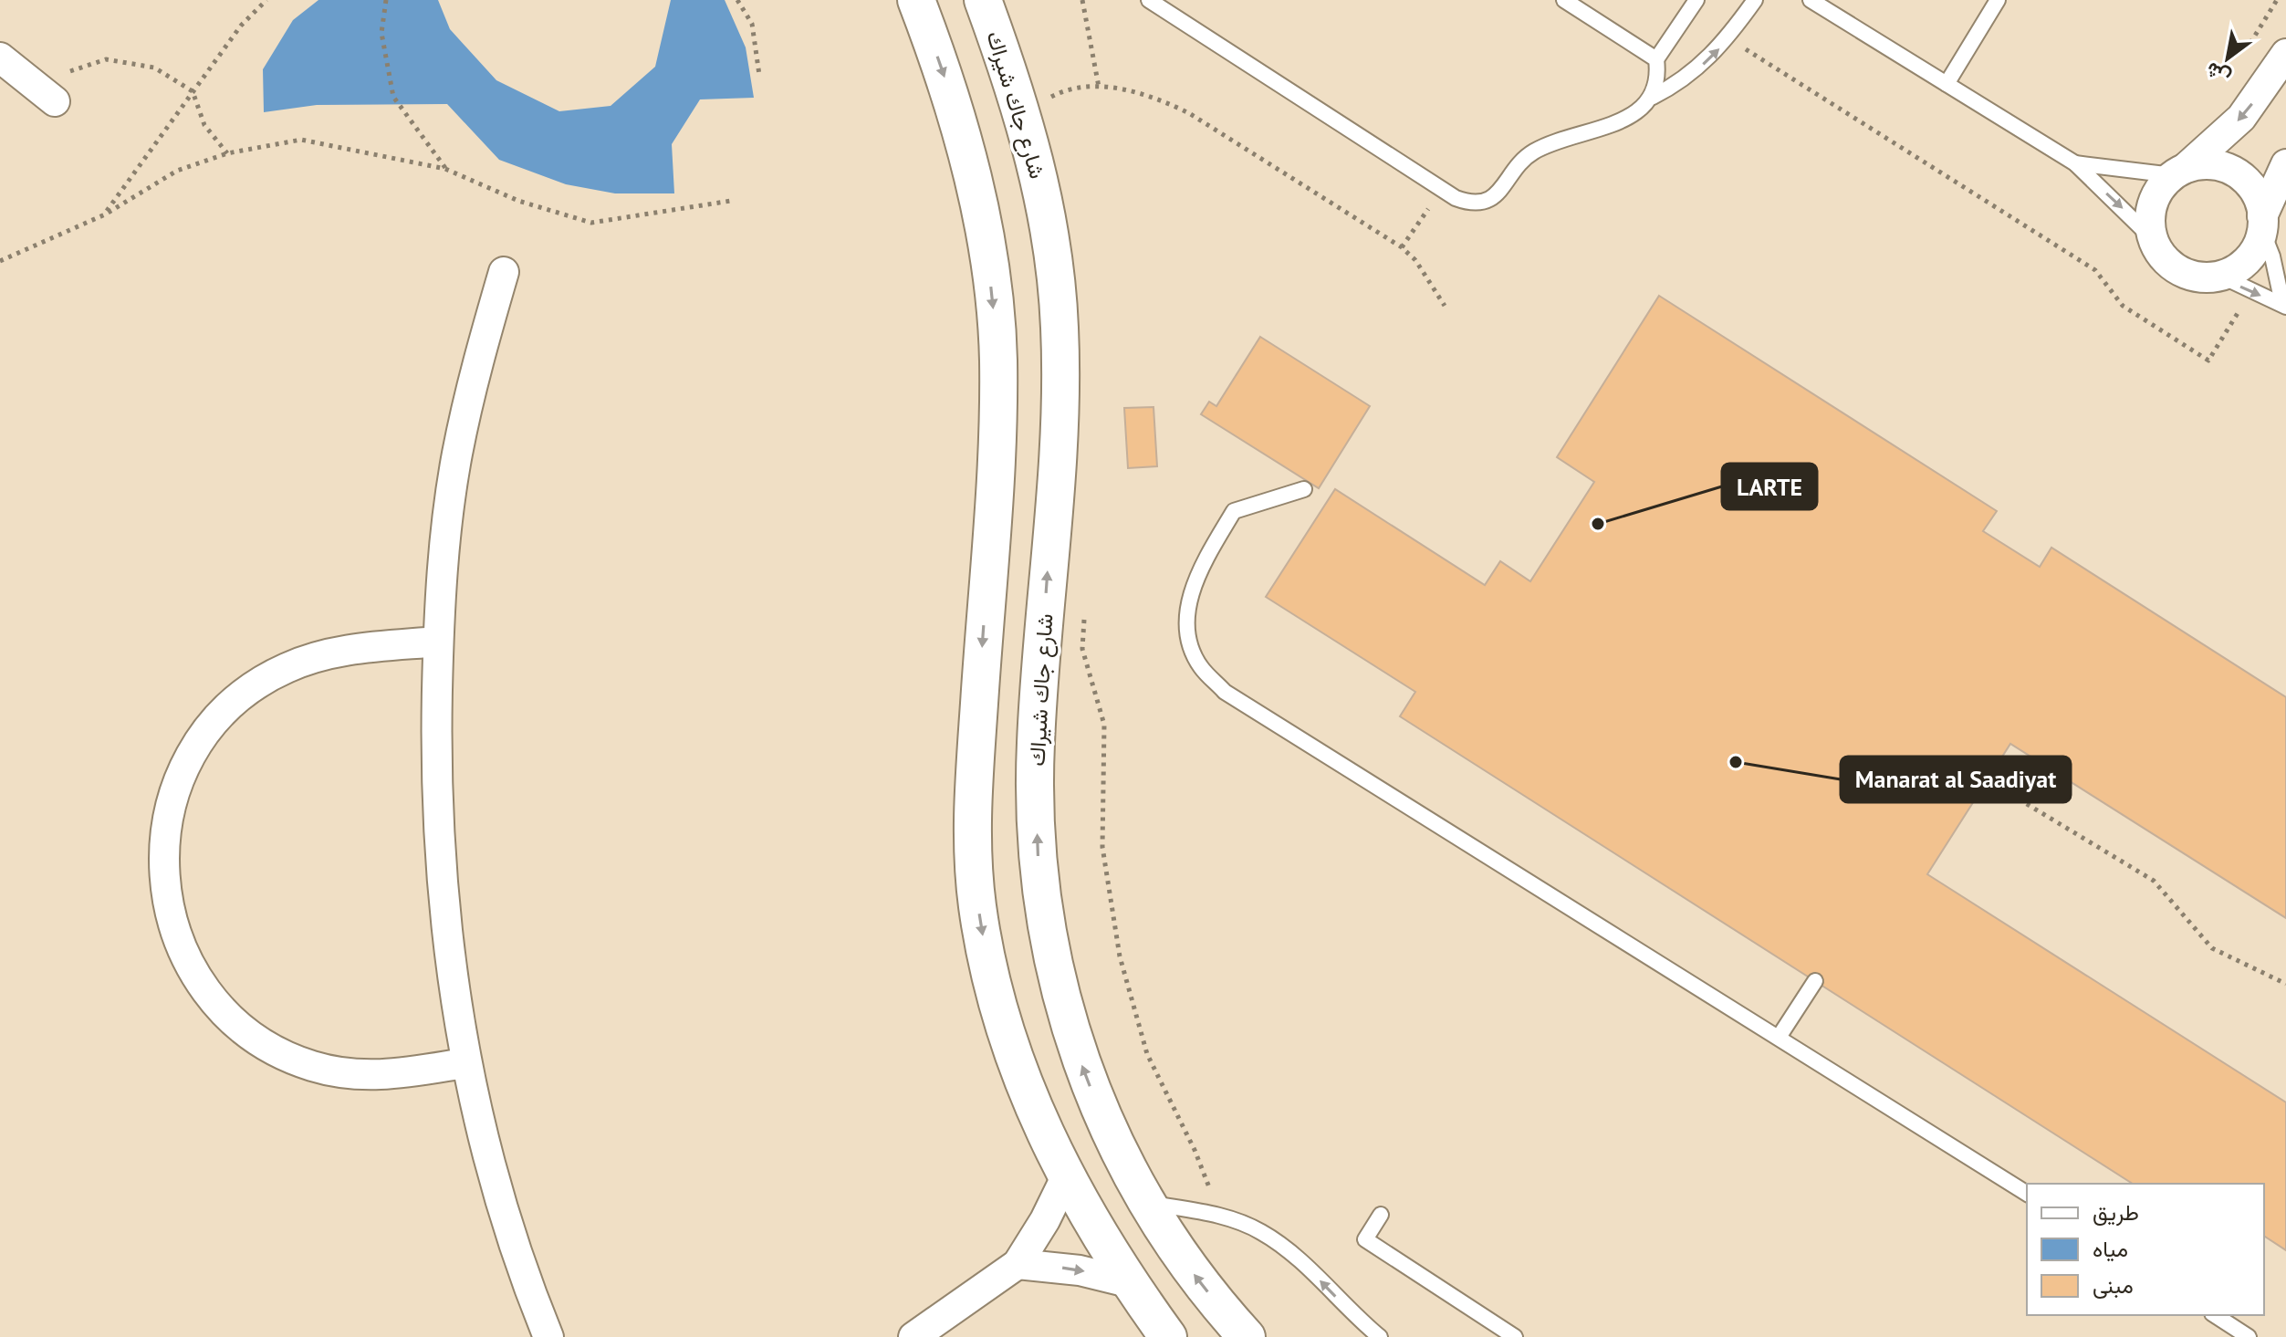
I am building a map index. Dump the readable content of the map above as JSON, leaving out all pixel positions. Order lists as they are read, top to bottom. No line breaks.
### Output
{"streets":{"street":["شارع جاك شيراك"]},"places":["LARTE","Manarat al Saadiyat"],"legend":["طريق","مياه","مبنى"],"north":"bottom left"}
